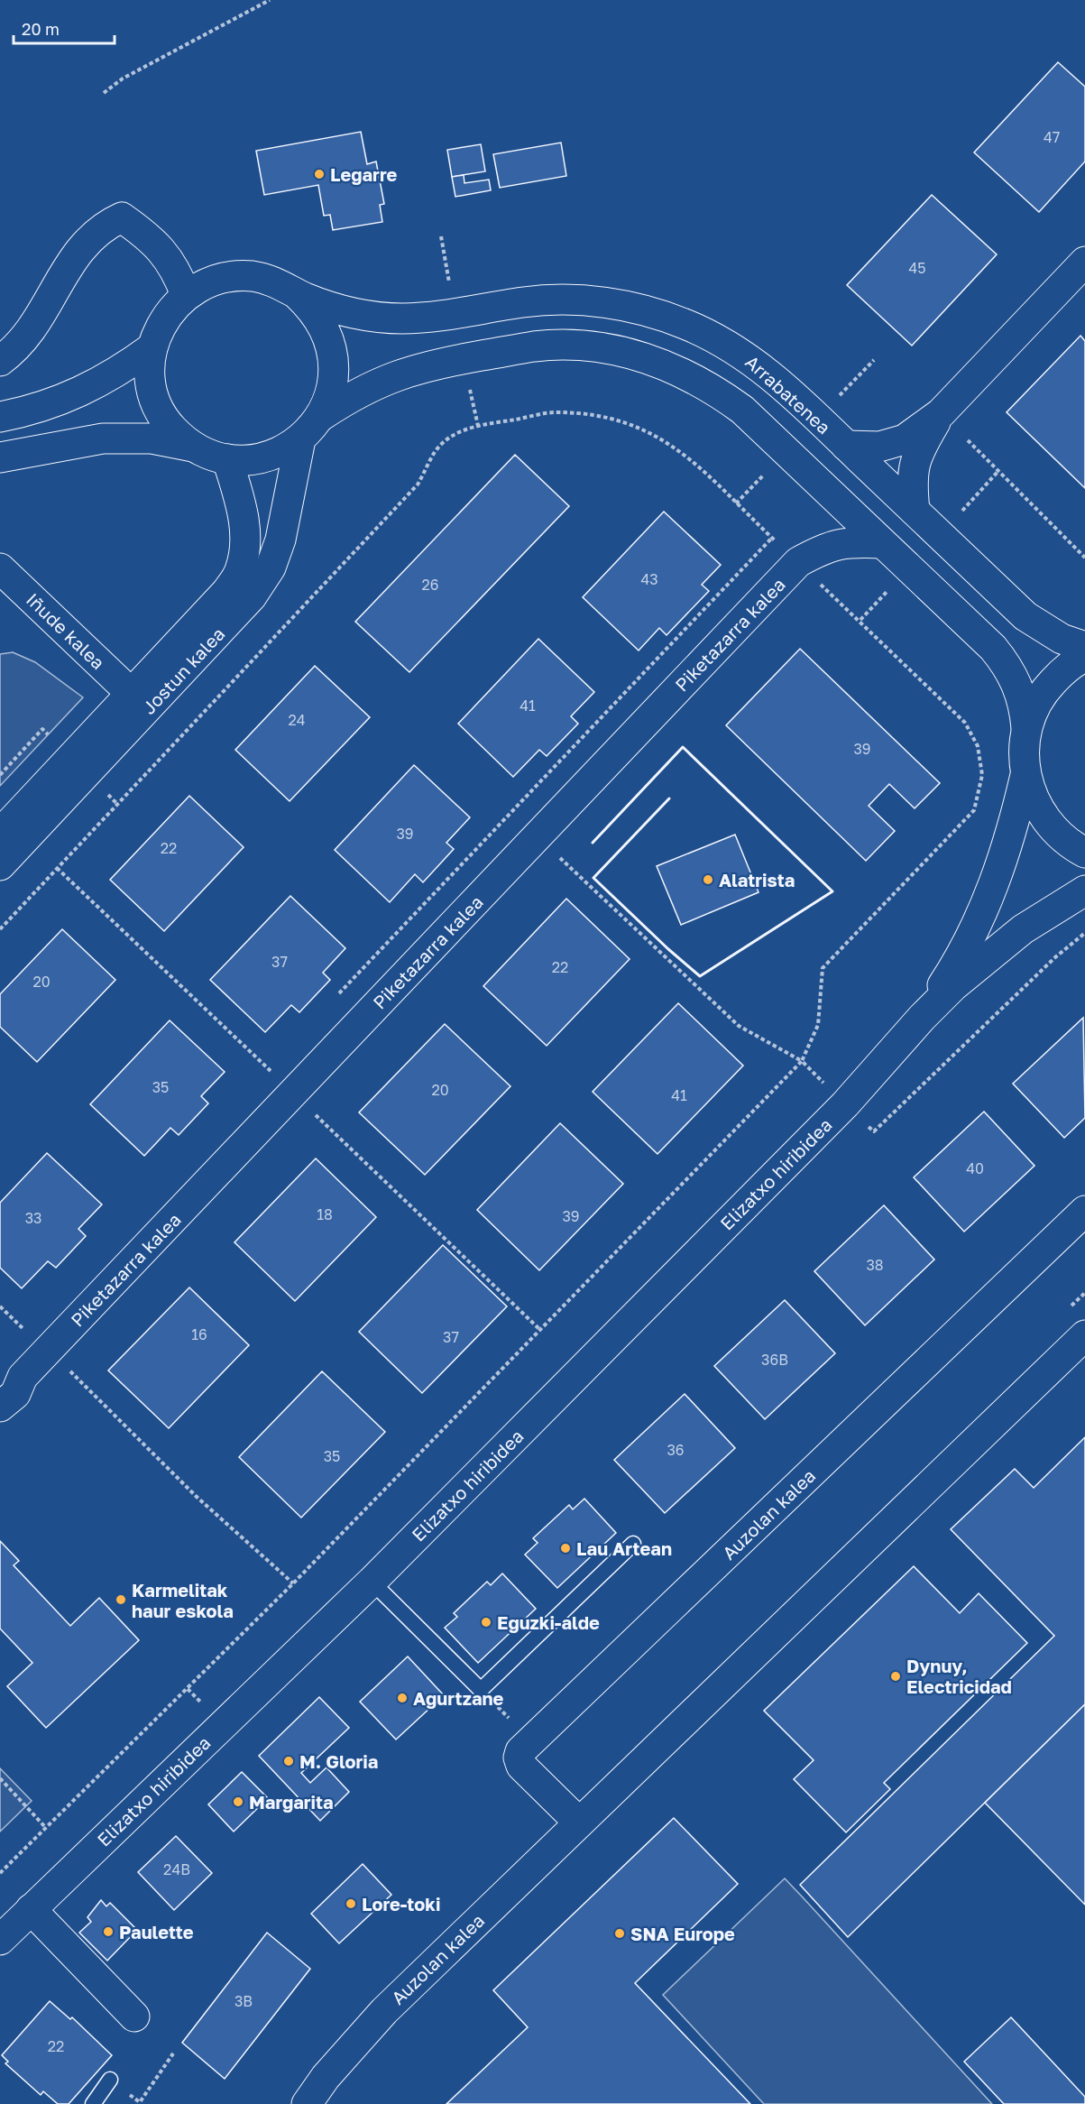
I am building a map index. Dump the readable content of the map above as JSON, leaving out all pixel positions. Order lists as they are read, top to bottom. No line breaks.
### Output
{"streets":{"street":["Arrabatenea","Iñude kalea","Piketazarra kalea","Jostun kalea","Elizatxo hiribidea","Auzolan kalea"]},"crossings":[["Arrabatenea","Piketazarra kalea"],["Arrabatenea","Jostun kalea"],["Iñude kalea","Jostun kalea"]],"places":["Legarre","Alatrista","Lau Artean","Karmelitak haur eskola","Eguzki-alde","Dynuy, Electricidad","Agurtzane","M. Gloria","Margarita","Lore-toki","Paulette","SNA Europe"],"house_numbers":["47","45","43","26","41","24","39","39","22","37","22","20","35","20","41","40","18","39","33","38","16","37","36B","36","35","24B","3B","22"],"scale_bar":"20 m"}
